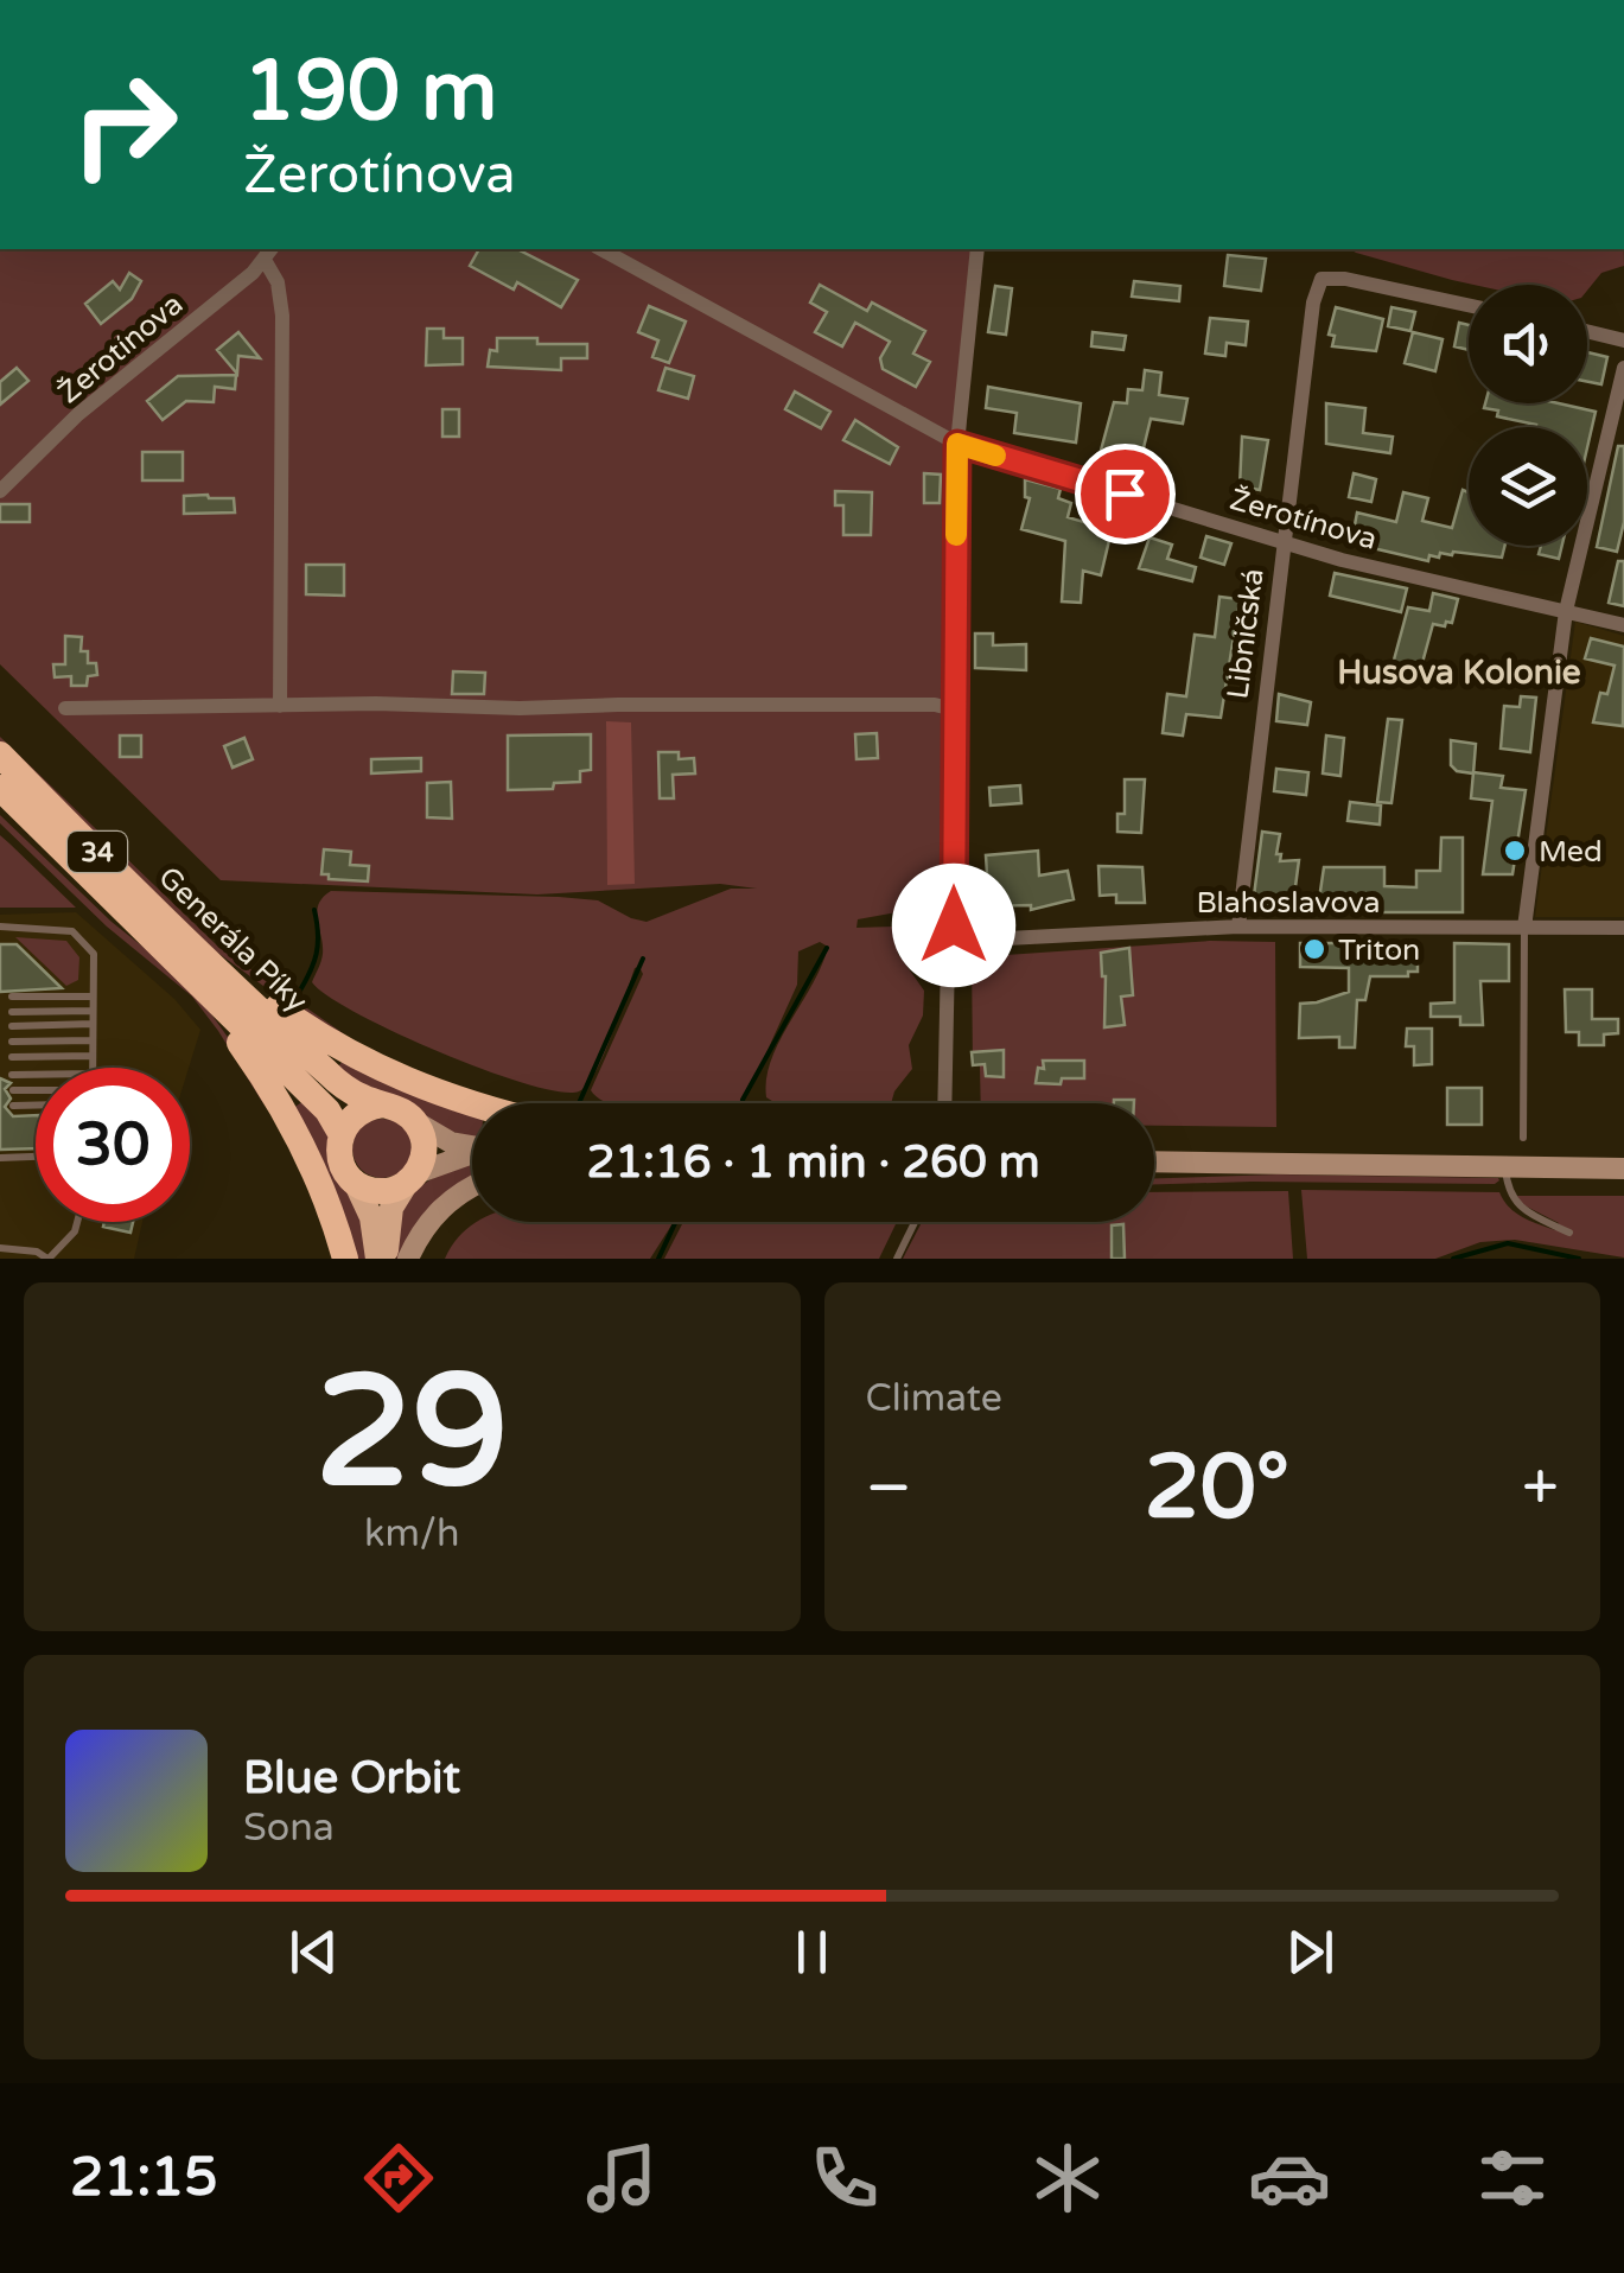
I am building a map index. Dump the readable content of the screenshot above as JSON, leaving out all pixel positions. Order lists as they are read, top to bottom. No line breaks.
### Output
{"streets":{"highway":["34","Generála Píky"],"street":["Žerotínova","Libničská","Blahoslavova"]},"crossings":[["Žerotínova","Libničská"],["Libničská","Blahoslavova"],["34","Generála Píky"]],"districts":["Husova Kolonie"],"places":["Med","Triton"],"page":{"turn":["190 m","Žerotínova"],"limit":"30","trip":"21:16 · 1 min · 260 m","tile":[["29","km/h"],"Climate"],"heat":["−","20°","+"],"song":["Blue Orbit","Sona"],"tabs":"21:15"}}
